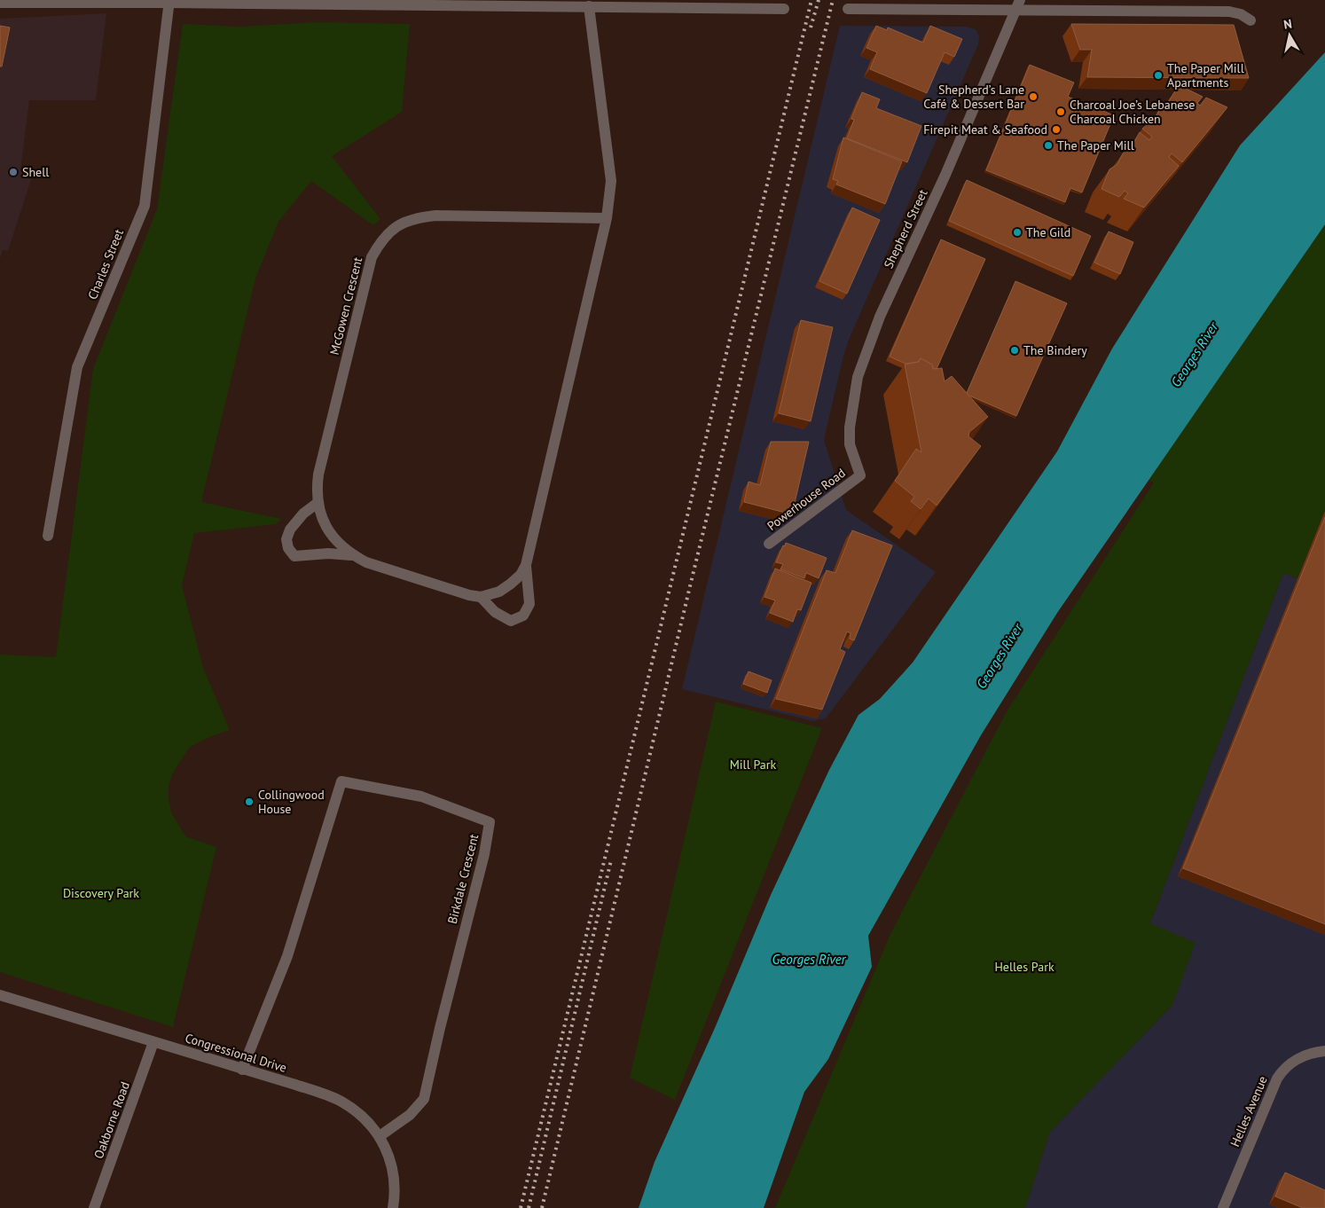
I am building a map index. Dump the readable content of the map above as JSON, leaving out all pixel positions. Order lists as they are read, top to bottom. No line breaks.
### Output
{"streets":{"street":["Shepherd Street","Charles Street","McGowen Crescent","Powerhouse Road","Birkdale Crescent","Congressional Drive","Helles Avenue","Oakborne Road"]},"crossings":[["Shepherd Street","Powerhouse Road"],["Birkdale Crescent","Congressional Drive"],["Congressional Drive","Oakborne Road"]],"water":["Georges River"],"parks":["Mill Park","Discovery Park","Helles Park"],"places":["The Paper Mill Apartments","Shepherd’s Lane Café & Dessert Bar","Charcoal Joe’s Lebanese Charcoal Chicken","Firepit Meat & Seafood","The Paper Mill","Shell","The Gild","The Bindery","Collingwood House"],"north":"top"}
